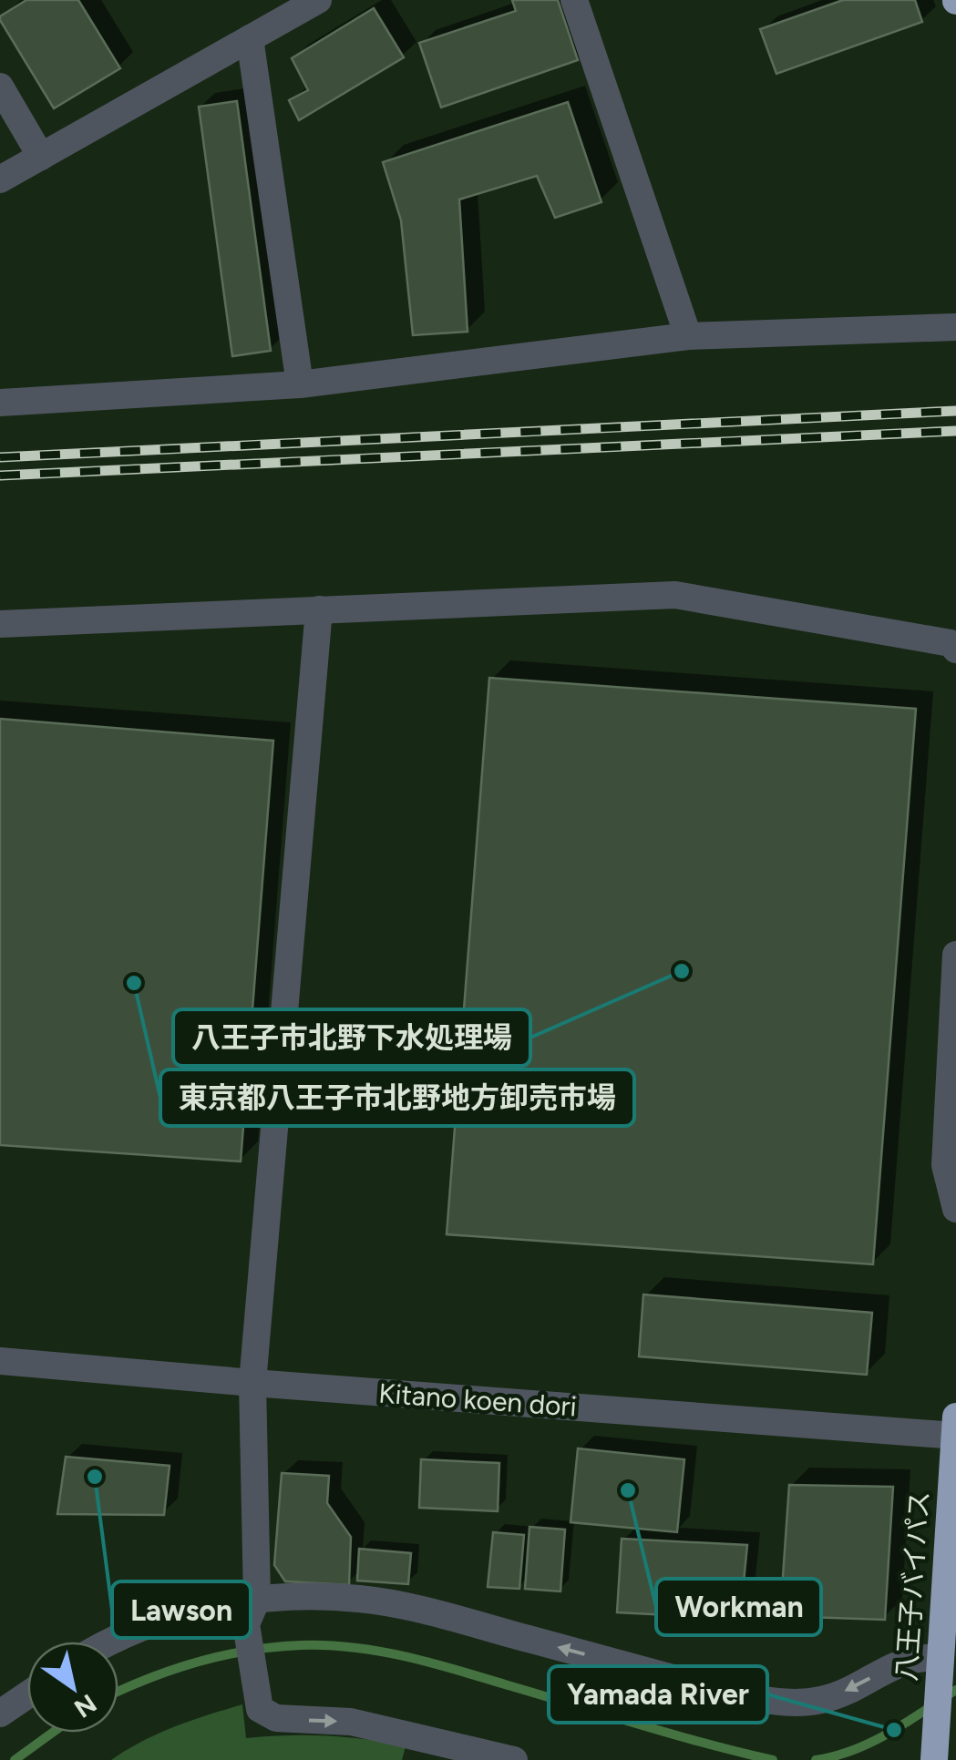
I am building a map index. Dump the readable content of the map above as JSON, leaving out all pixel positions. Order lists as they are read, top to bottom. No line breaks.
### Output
{"streets":{"highway":["八王子バイパス"],"street":["Kitano koen dori"]},"crossings":[["Kitano koen dori","八王子バイパス"]],"places":["八王子市北野下水処理場","東京都八王子市北野地方卸売市場","Lawson","Workman","Yamada River"],"north":"bottom right"}
